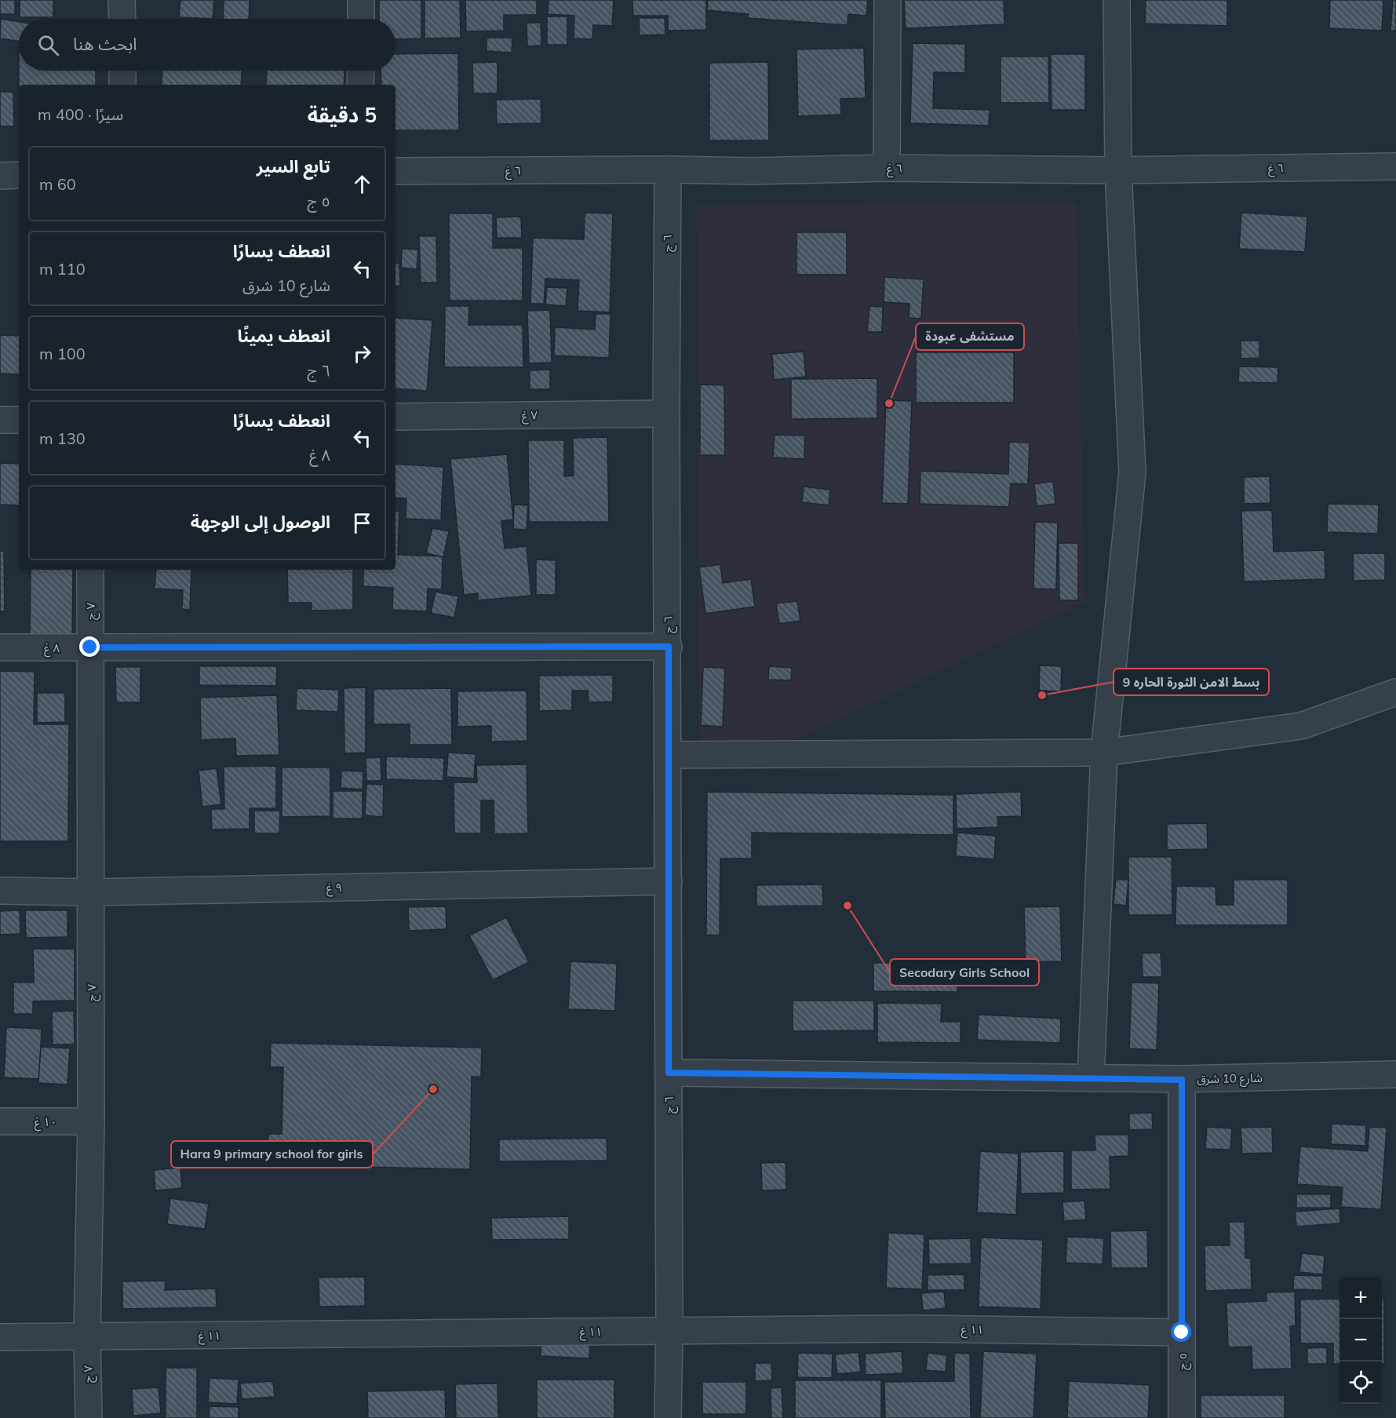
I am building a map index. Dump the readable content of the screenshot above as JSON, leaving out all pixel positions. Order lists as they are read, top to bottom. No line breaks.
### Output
{"streets":{"street":["٦ غ","٦ ج","٧ غ","٧ ج","٨ غ","٩ غ","شارع 10 شرق","١٠ غ","١١ غ","٥ ج"]},"crossings":[["٦ غ","٦ ج"],["٦ ج","٧ غ"],["٦ ج","٨ غ"],["٦ ج","٩ غ"],["٦ ج","شارع 10 شرق"],["٦ ج","١١ غ"],["٧ ج","٨ غ"],["٧ ج","٩ غ"],["٧ ج","١٠ غ"],["٧ ج","١١ غ"],["شارع 10 شرق","٥ ج"],["١١ غ","٥ ج"]],"places":["مستشفى عبودة","بسط الامن الثورة الحاره 9","Secodary Girls School","Hara 9 primary school for girls"],"page":{"search":"ابحث هنا","heading":["5 دقيقة","سيرًا · 400 m"],"list":[["تابع السير","٥ ج","60 m"],["انعطف يسارًا","شارع 10 شرق","110 m"],["انعطف يمينًا","٦ ج","100 m"],["انعطف يسارًا","٨ غ","130 m"],"الوصول إلى الوجهة"],"map_buttons":["+","−"]}}
